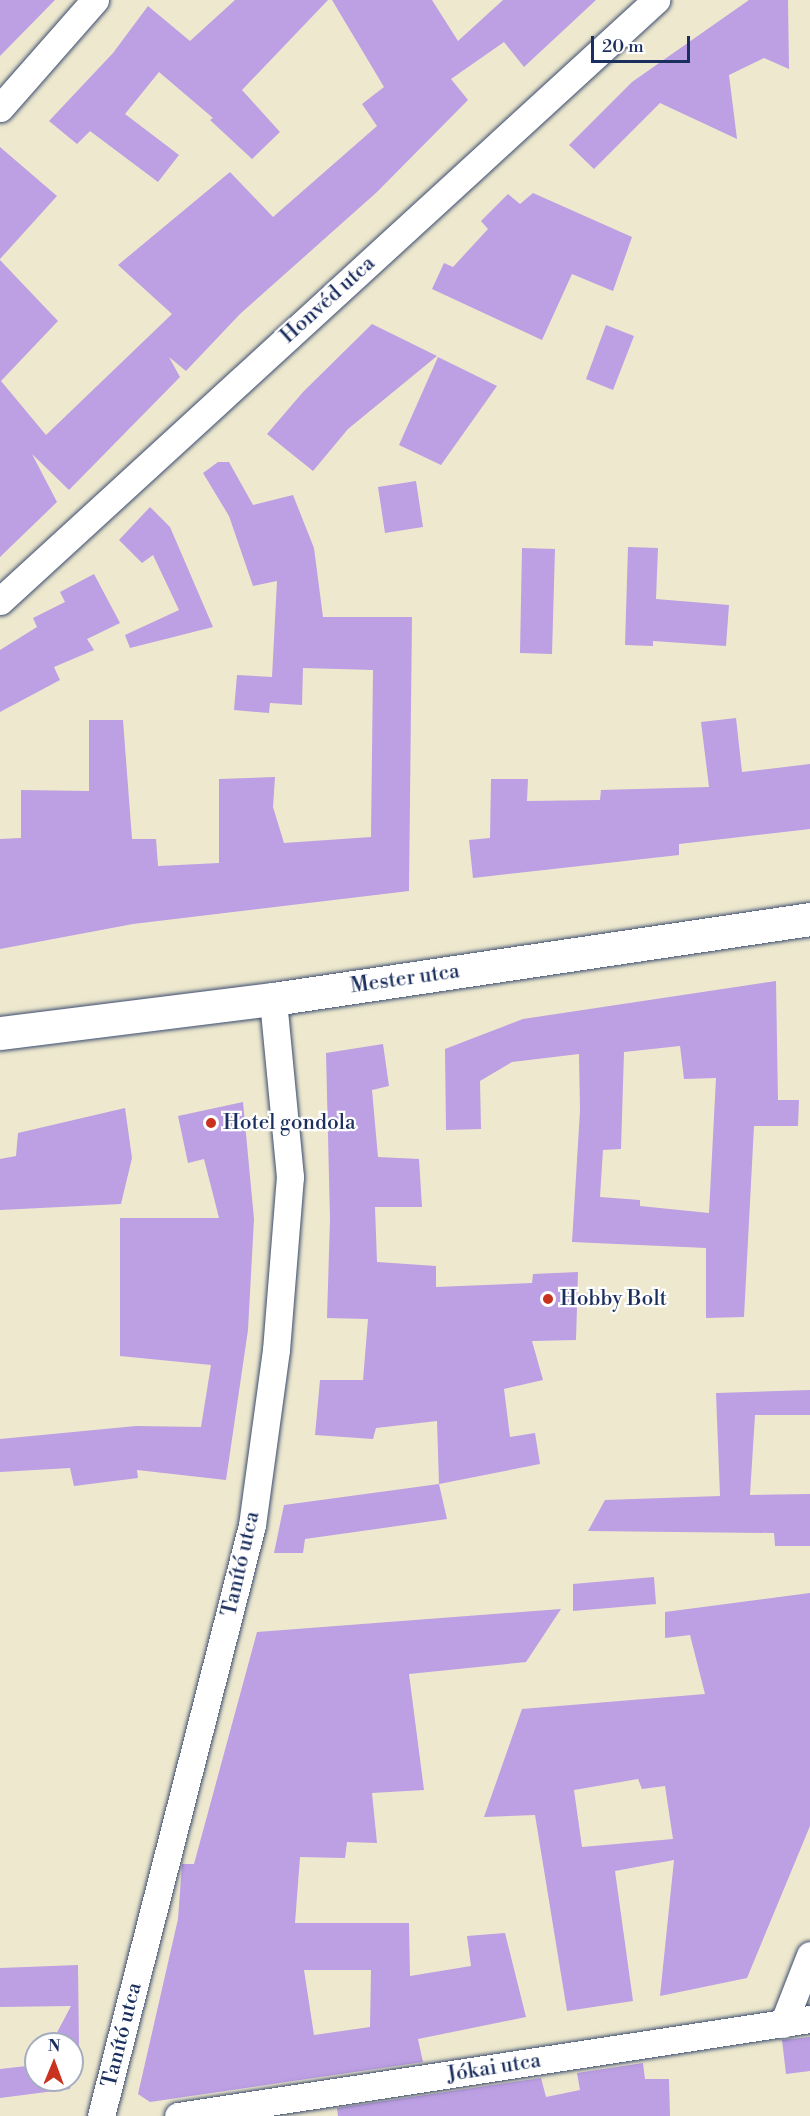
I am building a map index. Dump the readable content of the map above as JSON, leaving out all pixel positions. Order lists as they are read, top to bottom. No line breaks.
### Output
{"streets":{"street":["Honvéd utca","Mester utca","Tanító utca","Jókai utca"]},"crossings":[["Mester utca","Tanító utca"]],"places":["Hotel gondola","Hobby Bolt"],"scale_bar":"20 m","north":"top"}
